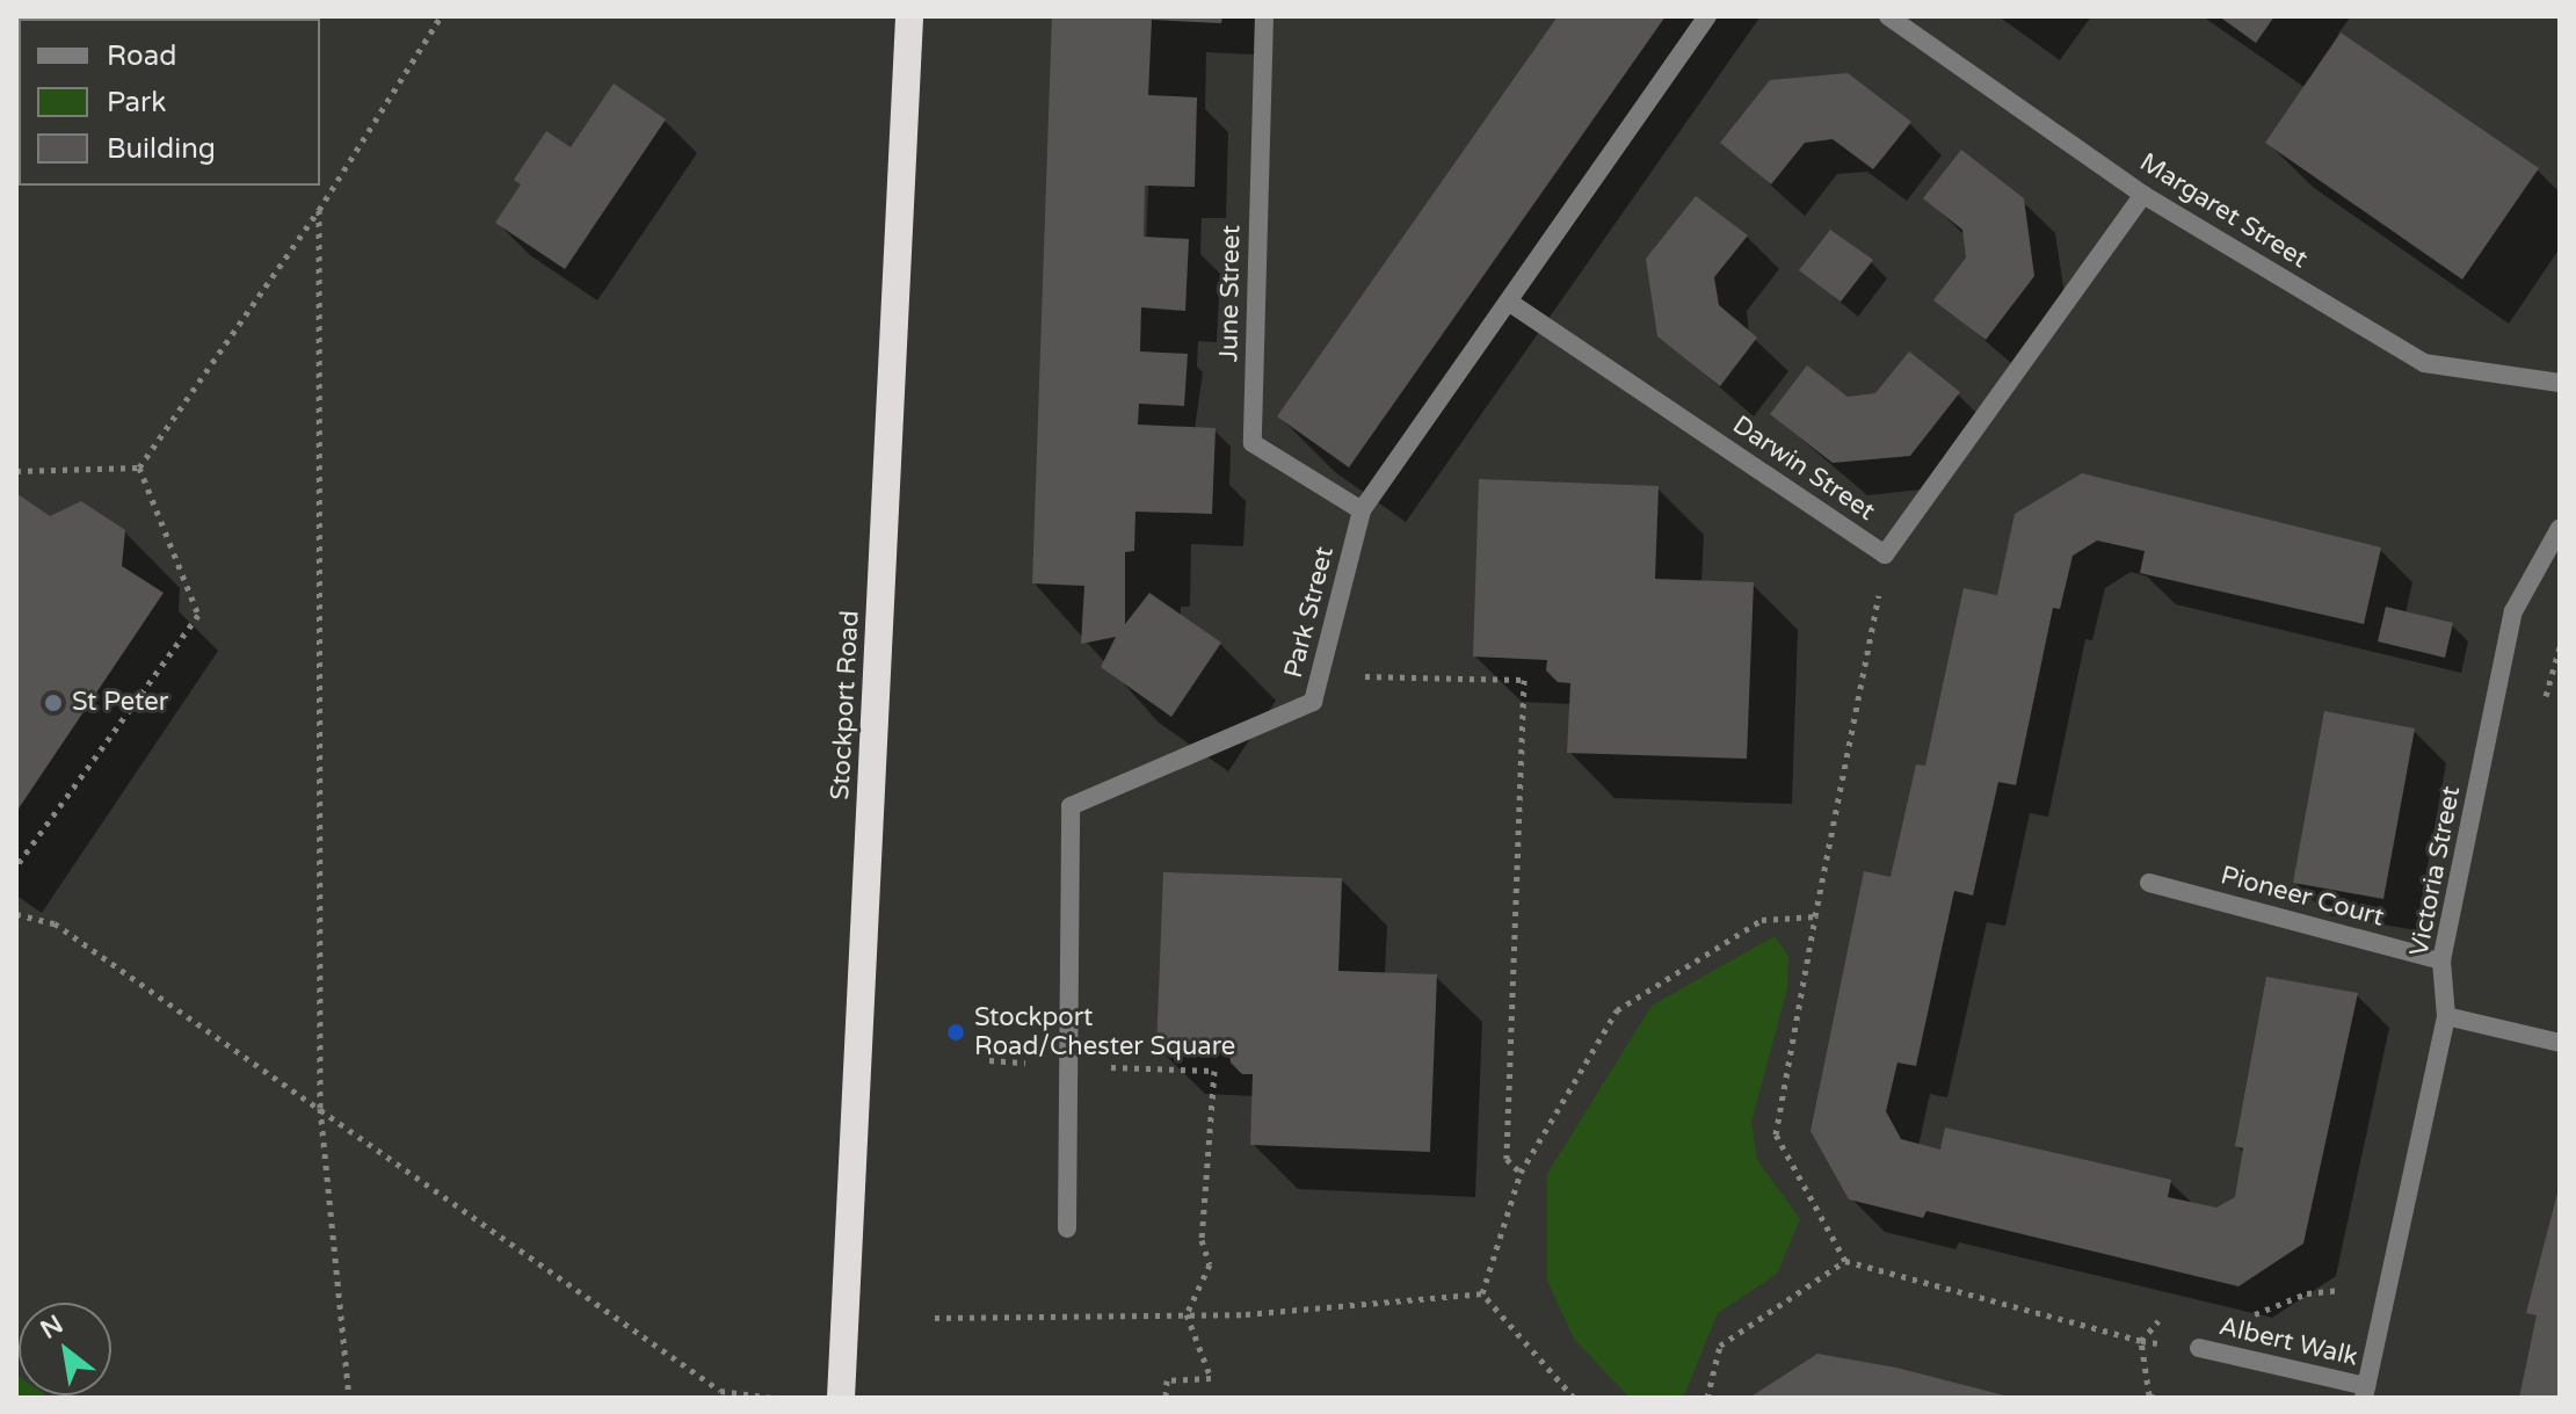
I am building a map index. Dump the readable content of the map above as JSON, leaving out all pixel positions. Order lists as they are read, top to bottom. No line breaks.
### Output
{"streets":{"highway":["Stockport Road"],"street":["Margaret Street","June Street","Darwin Street","Park Street","Victoria Street","Pioneer Court","Albert Walk"]},"crossings":[["Margaret Street","Darwin Street"],["June Street","Park Street"],["Darwin Street","Park Street"],["Victoria Street","Pioneer Court"],["Victoria Street","Albert Walk"]],"places":["St Peter","Stockport Road/Chester Square"],"legend":["Road","Park","Building"],"north":"top left"}
